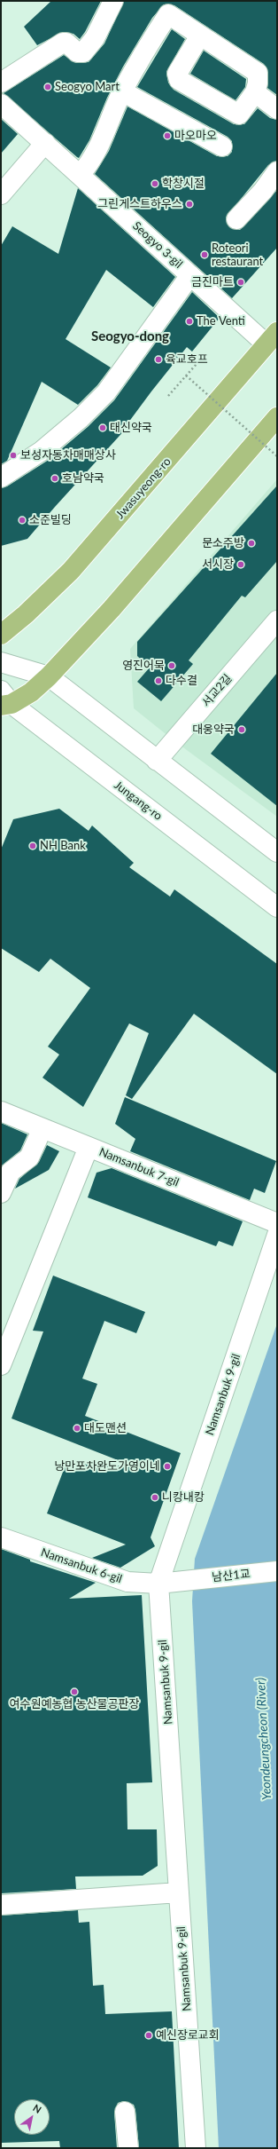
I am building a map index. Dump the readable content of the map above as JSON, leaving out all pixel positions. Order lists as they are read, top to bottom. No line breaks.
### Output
{"streets":{"main road":["Jwasuyeong-ro"],"street":["Seogyo 3-gil","서교2길","Jungang-ro","Namsanbuk 7-gil","Namsanbuk 9-gil","Namsanbuk 6-gil","남산1교"]},"crossings":[["Seogyo 3-gil","Jwasuyeong-ro"],["Namsanbuk 9-gil","Namsanbuk 6-gil"],["Namsanbuk 6-gil","남산1교"]],"districts":["Seogyo-dong"],"water":["Yeondeungcheon (River)"],"places":["Seogyo Mart","마오마오","학창시절","그린게스트하우스","Roteori restaurant","금진마트","The Venti","육교호프","태신약국","보성자동차매매상사","호남약국","소준빌딩","문소주방","서시장","영진어묵","다수결","대웅약국","NH Bank","대도맨션","낭만포차완도가영이네","니캉내캉","여수원예농협 농산물공판장","예신장로교회"],"north":"top right"}
